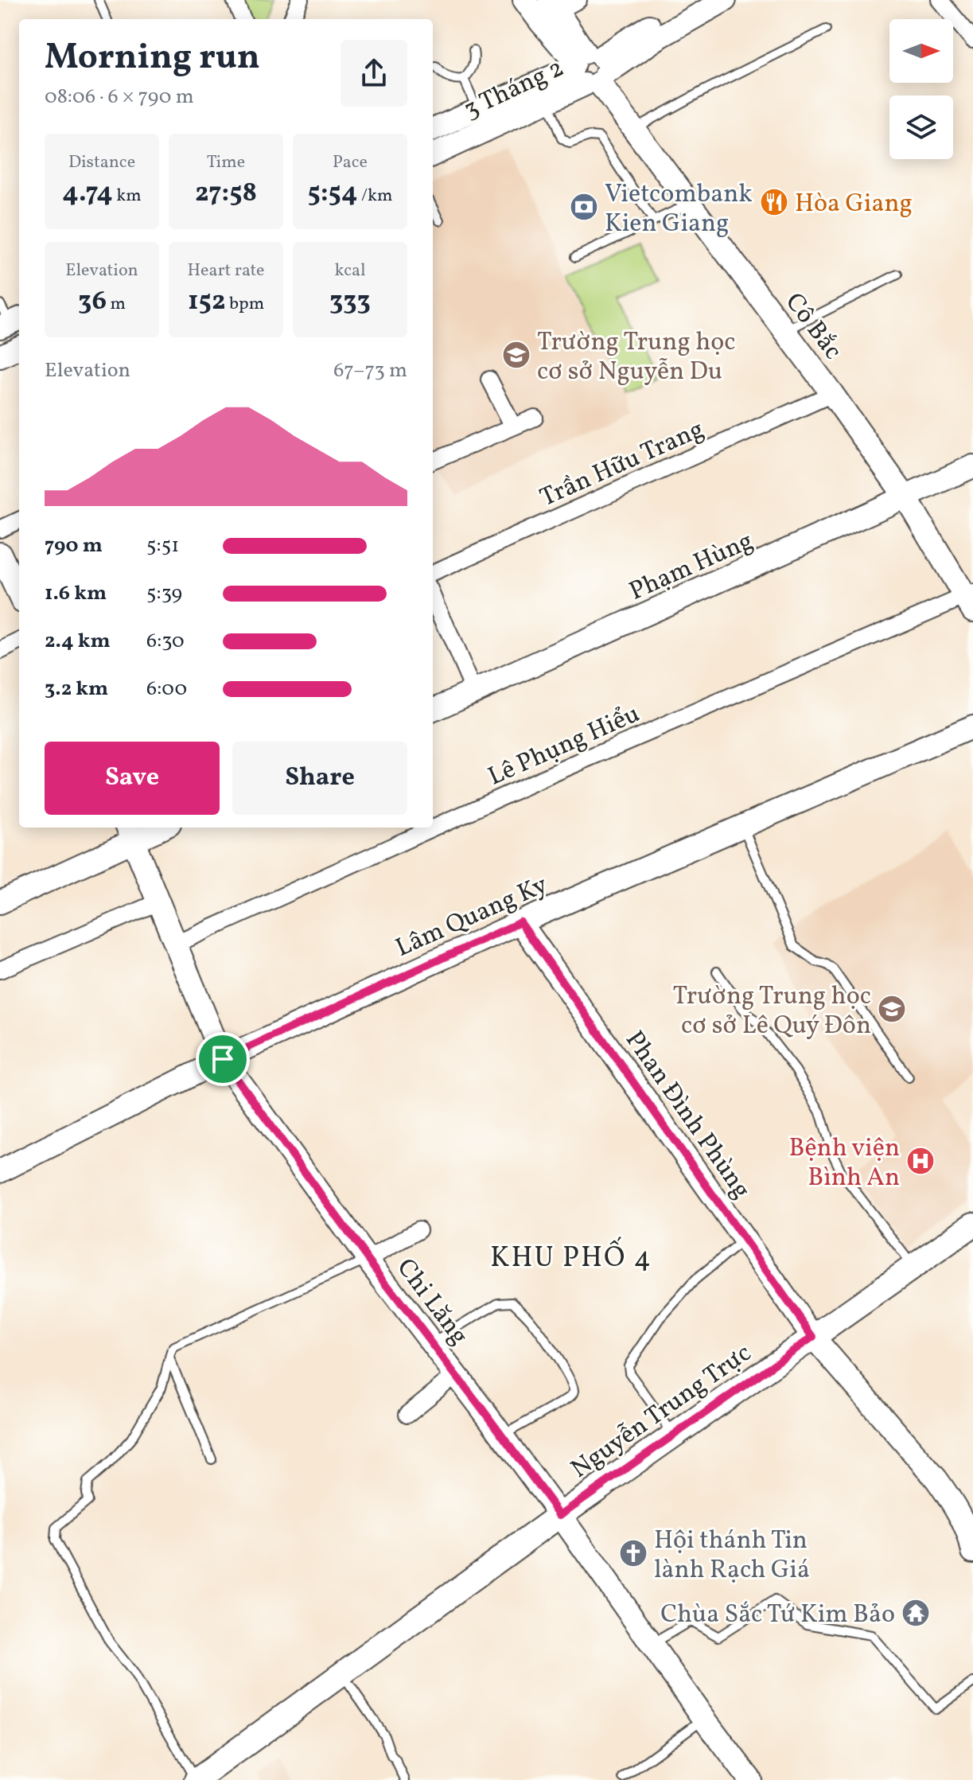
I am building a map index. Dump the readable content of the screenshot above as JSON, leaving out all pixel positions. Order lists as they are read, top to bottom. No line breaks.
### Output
{"streets":{"main road":["Nguyễn Trung Trực"],"street":["3 Tháng 2","Cô Bắc","Trần Hữu Trang","Phạm Hùng","Lê Phụng Hiểu","Lâm Quang Ky","Phan Đình Phùng","Chi Lăng"]},"crossings":[["3 Tháng 2","Cô Bắc"],["Cô Bắc","Trần Hữu Trang"],["Cô Bắc","Phạm Hùng"],["Cô Bắc","Lê Phụng Hiểu"],["Lê Phụng Hiểu","Chi Lăng"],["Lâm Quang Ky","Phan Đình Phùng"],["Lâm Quang Ky","Chi Lăng"],["Phan Đình Phùng","Nguyễn Trung Trực"],["Chi Lăng","Nguyễn Trung Trực"]],"districts":["KHU PHỐ 4"],"places":{"restaurant":["Hòa Giang"],"bank":["Vietcombank Kien Giang"],"school or university":["Trường Trung học cơ sở Nguyễn Du","Trường Trung học cơ sở Lê Quý Đôn"],"hospital":["Bệnh viện Bình An"],"church":["Hội thánh Tin lành Rạch Giá"],"temple":["Chùa Sắc Tứ Kim Bảo"]},"north":"right","page":{"heading":["Morning run","08:06 · 6 × 790 m"],"stats":[["Distance","4.74 km"],["Time","27:58"],["Pace","5:54 /km"],["Elevation","36 m"],["Heart rate","152 bpm"],["kcal","333"]],"chart":["Elevation","67–73 m"],"list":[{"name":"790 m","note":"5:51"},{"name":"1.6 km","note":"5:39"},{"name":"2.4 km","note":"6:30"},{"name":"3.2 km","note":"6:00"}],"buttons":["Save","Share"]}}
